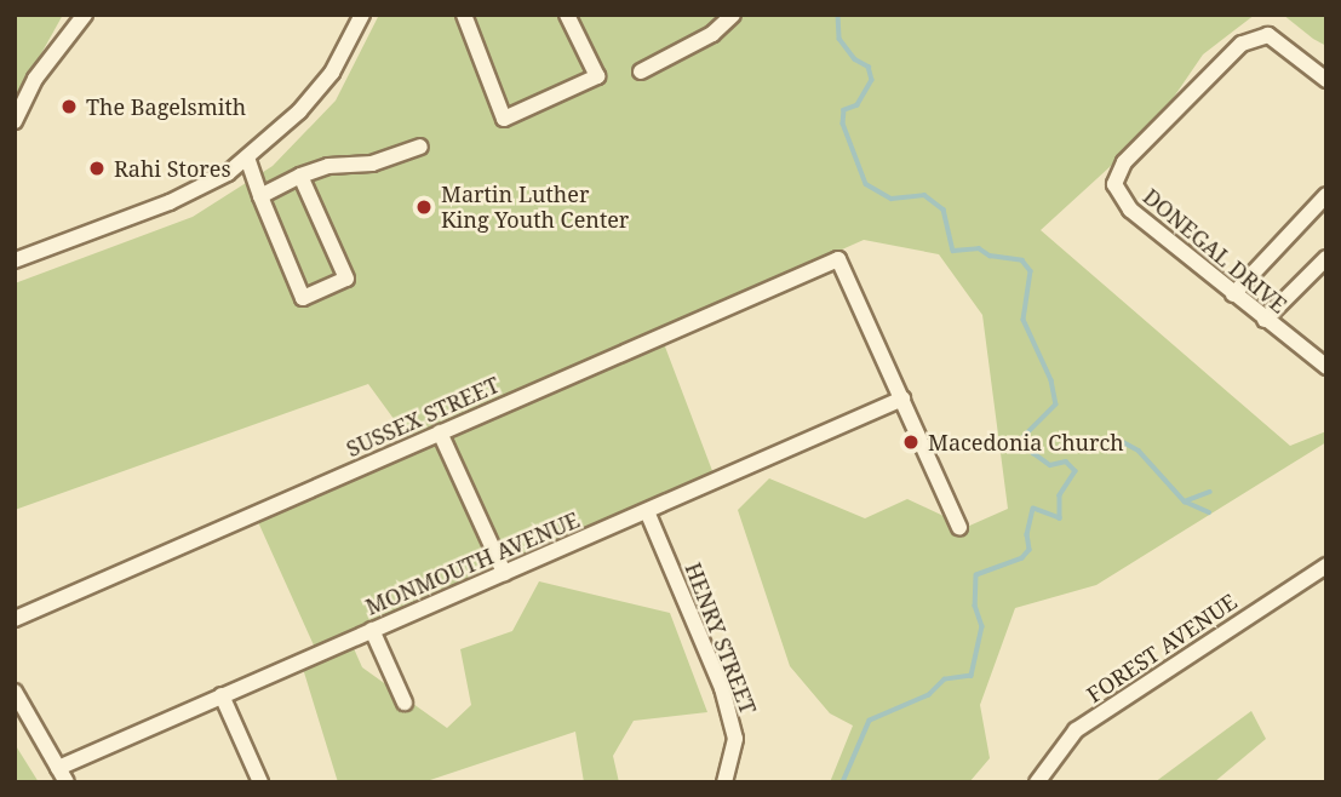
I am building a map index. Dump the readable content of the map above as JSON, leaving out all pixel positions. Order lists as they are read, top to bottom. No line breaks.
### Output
{"streets":{"street":["DONEGAL DRIVE","SUSSEX STREET","MONMOUTH AVENUE","HENRY STREET","FOREST AVENUE"]},"crossings":[["SUSSEX STREET","MONMOUTH AVENUE"],["MONMOUTH AVENUE","HENRY STREET"]],"places":["The Bagelsmith","Rahi Stores","Martin Luther King Youth Center","Macedonia Church"]}
